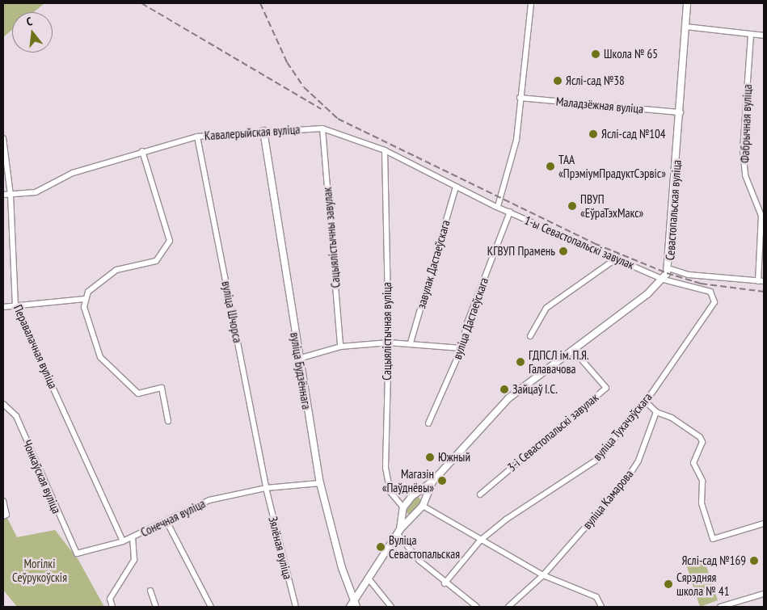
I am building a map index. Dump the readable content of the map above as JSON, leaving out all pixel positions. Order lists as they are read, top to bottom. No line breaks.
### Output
{"streets":{"street":["Маладзёжная вуліца","Фабрычная вуліца","Кавалерыйская вуліца","Севастопальская вуліца","Сацыялістычны завулак","1-ы Севастопальскі завулак","завулак Дастаеўскага","вуліца Шчорса","вуліца Дастаеўскага","Сацыялістычная вуліца","Перавалачная вуліца","вуліца Будзённага","вуліца Тухачэўскага","3-і Севастопальскі завулак","Чонкаўская вуліца","вуліца Камарова","Сонечная вуліца","Зялёная вуліца"]},"crossings":[["Маладзёжная вуліца","Севастопальская вуліца"],["Кавалерыйская вуліца","Сацыялістычны завулак"],["Кавалерыйская вуліца","1-ы Севастопальскі завулак"],["Кавалерыйская вуліца","завулак Дастаеўскага"],["Кавалерыйская вуліца","вуліца Шчорса"],["Кавалерыйская вуліца","Сацыялістычная вуліца"],["Кавалерыйская вуліца","Перавалачная вуліца"],["Кавалерыйская вуліца","вуліца Будзённага"],["Севастопальская вуліца","1-ы Севастопальскі завулак"],["Севастопальская вуліца","Сацыялістычная вуліца"],["Севастопальская вуліца","вуліца Будзённага"],["Севастопальская вуліца","вуліца Тухачэўскага"],["Севастопальская вуліца","3-і Севастопальскі завулак"],["1-ы Севастопальскі завулак","вуліца Дастаеўскага"],["1-ы Севастопальскі завулак","вуліца Тухачэўскага"],["вуліца Шчорса","Сонечная вуліца"],["вуліца Шчорса","Зялёная вуліца"],["Перавалачная вуліца","Сонечная вуліца"],["вуліца Будзённага","Сонечная вуліца"],["Чонкаўская вуліца","Сонечная вуліца"],["Сонечная вуліца","Зялёная вуліца"]],"parks":["Могілкі Сеўрукоўскія"],"places":["Школа № 65","Яслі-сад №38","Яслі-сад №104","ТАА «ПрэміумПрадуктСэрвіс»","ПВУП «ЕўраТэхМакс»","КГВУП Прамень","ГДПСЛ ім. П.Я. Галавачова","Зайцаў І.С.","Южный","Магазін «Паўднёвы»","Вуліца Севастопальская","Яслі-сад №169","Сярэдняя школа № 41"],"north":"top"}
